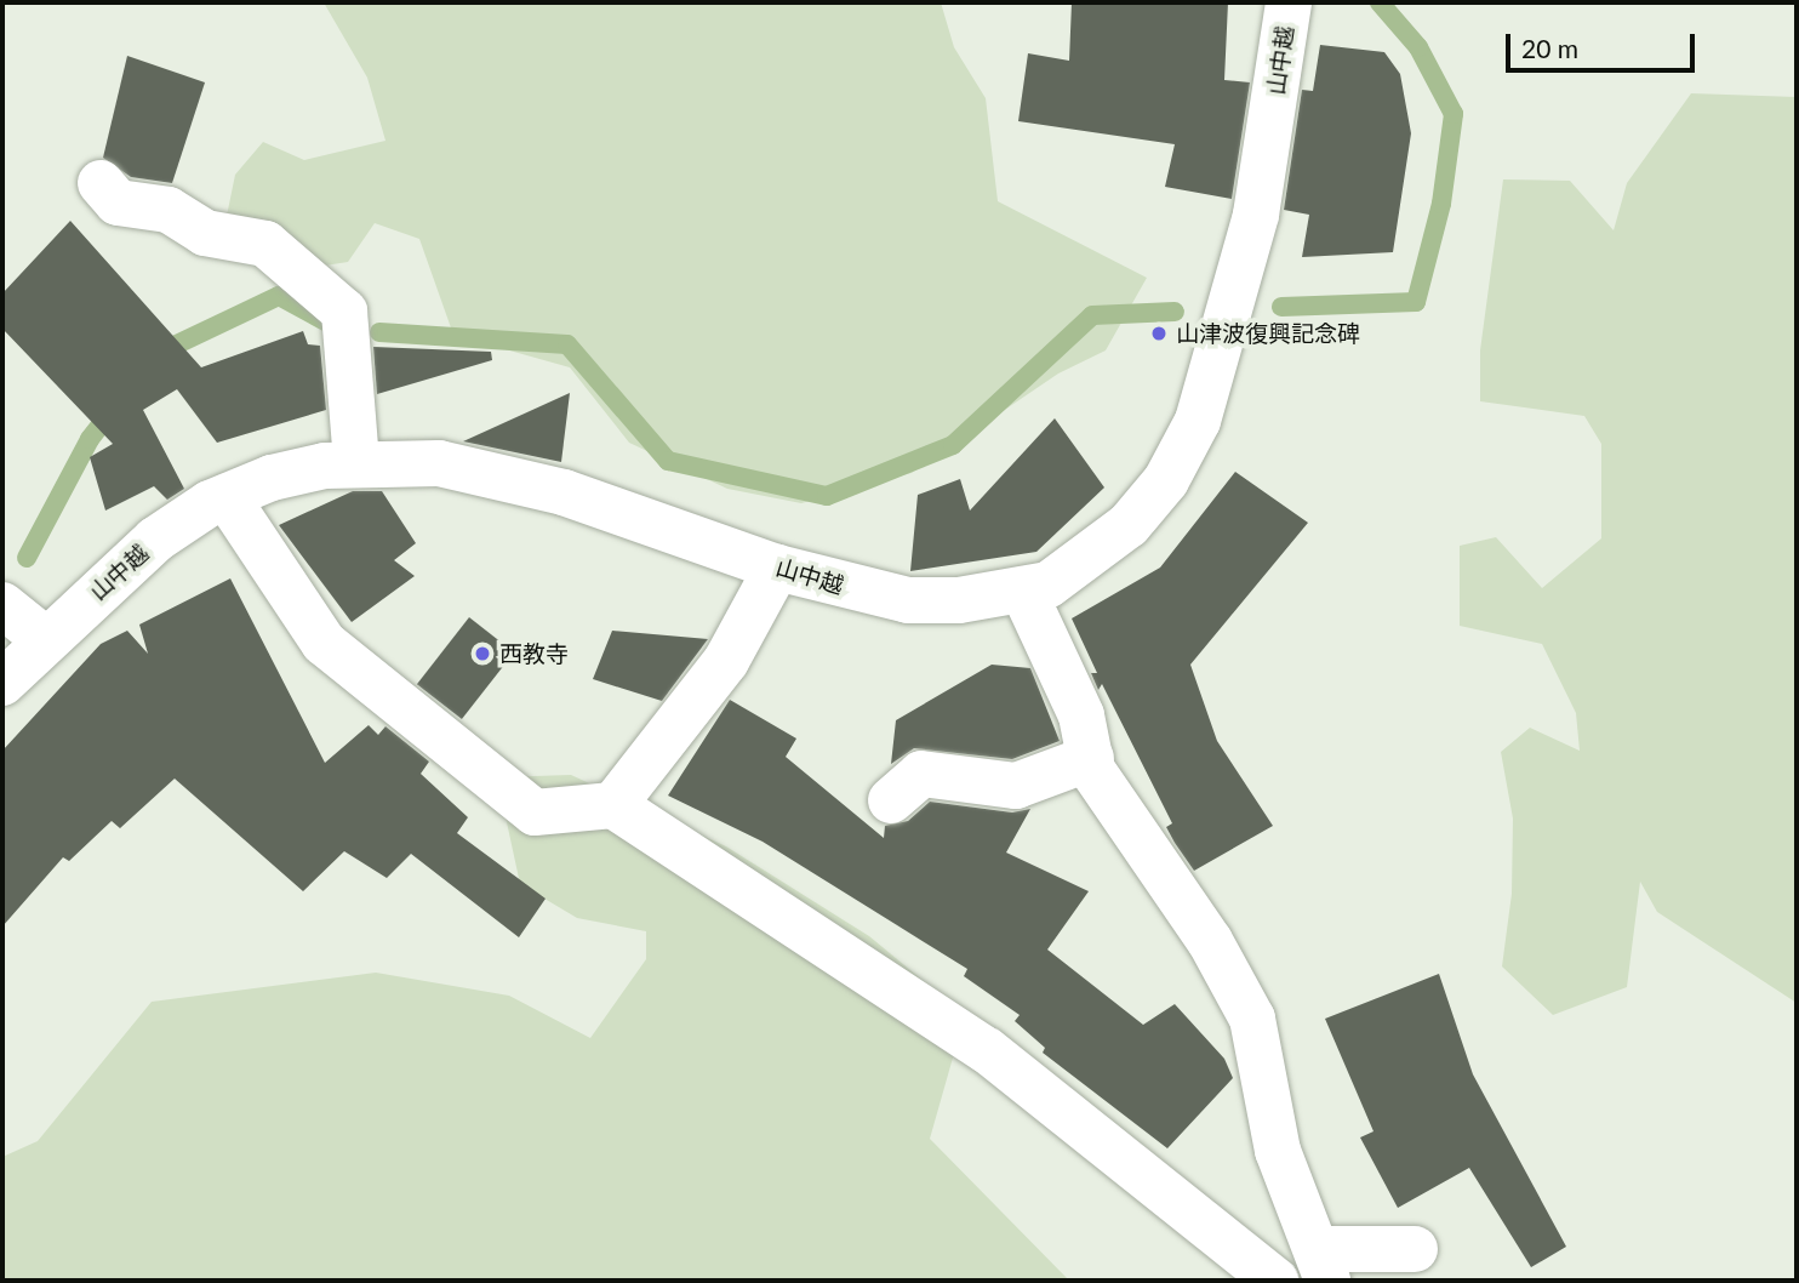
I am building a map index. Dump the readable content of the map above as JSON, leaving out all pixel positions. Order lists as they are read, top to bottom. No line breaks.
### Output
{"streets":{"street":["山中越"]},"places":["山津波復興記念碑","西教寺"],"scale_bar":"20 m"}
